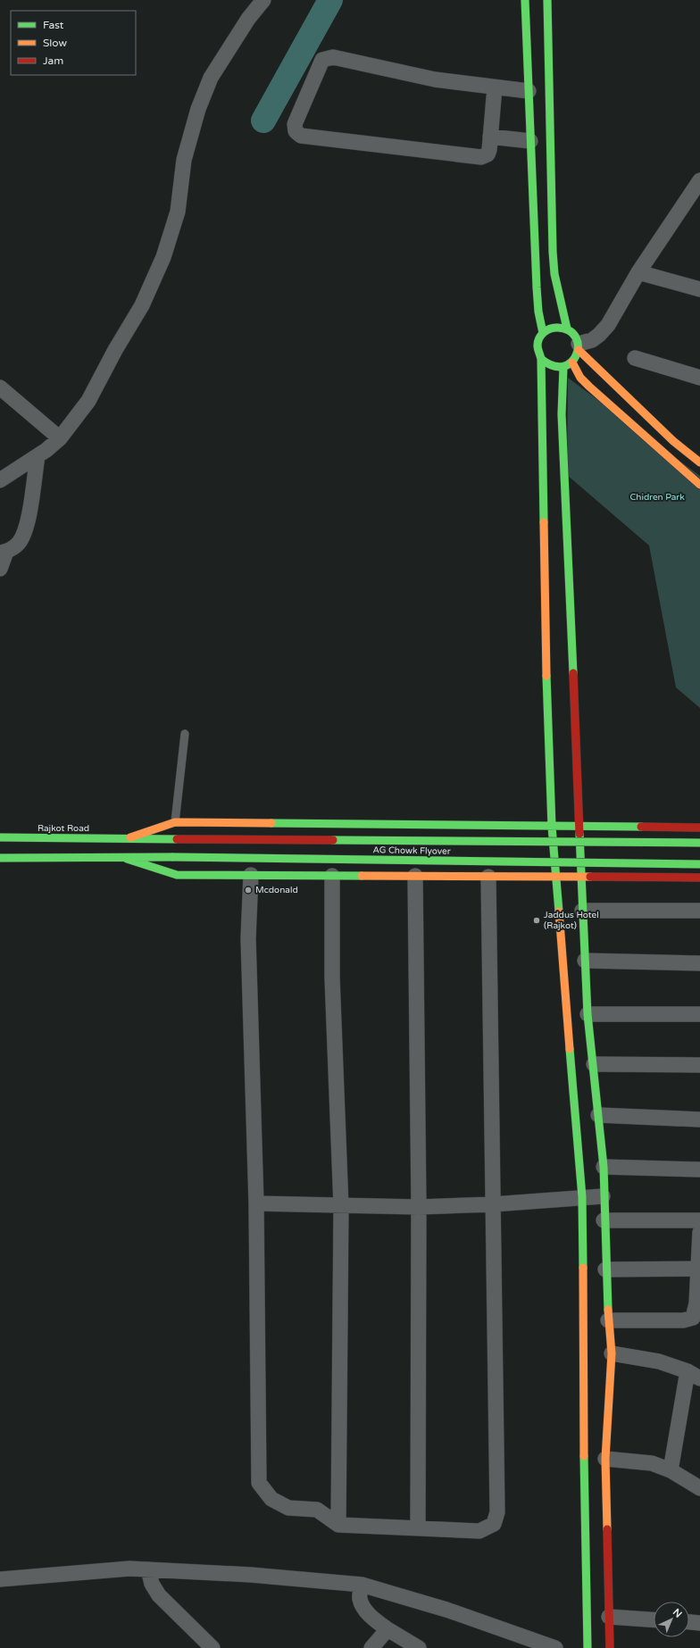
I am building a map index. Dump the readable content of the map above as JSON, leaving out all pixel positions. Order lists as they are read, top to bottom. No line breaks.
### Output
{"streets":{"street":["Rajkot Road","AG Chowk Flyover"]},"crossings":[["Rajkot Road","AG Chowk Flyover"]],"parks":["Chidren Park"],"places":["Mcdonald","Jaddus Hotel (Rajkot)"],"legend":["Fast","Slow","Jam"],"north":"top right"}
